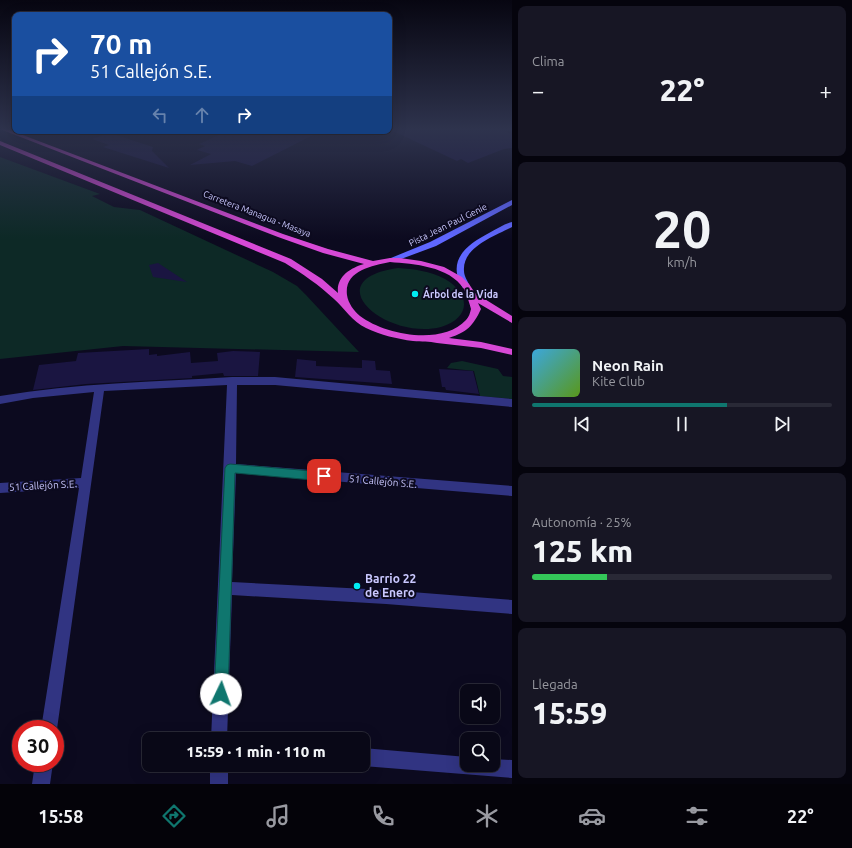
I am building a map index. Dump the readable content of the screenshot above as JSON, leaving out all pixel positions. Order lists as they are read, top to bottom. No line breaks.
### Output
{"streets":{"highway":["Carretera Managua - Masaya"],"main road":["Pista Jean Paul Genie"],"street":["51 Callejón S.E."]},"crossings":[["Carretera Managua - Masaya","Pista Jean Paul Genie"]],"places":["Árbol de la Vida","Barrio 22 de Enero"],"page":{"tile":["Clima",["20","km/h"],["Autonomía · 25%","125 km"],["Llegada","15:59"]],"turn":["70 m","51 Callejón S.E."],"heat":["−","22°","+"],"song":["Neon Rain","Kite Club"],"limit":"30","trip":"15:59 · 1 min · 110 m","tabs":["15:58","22°"]}}
